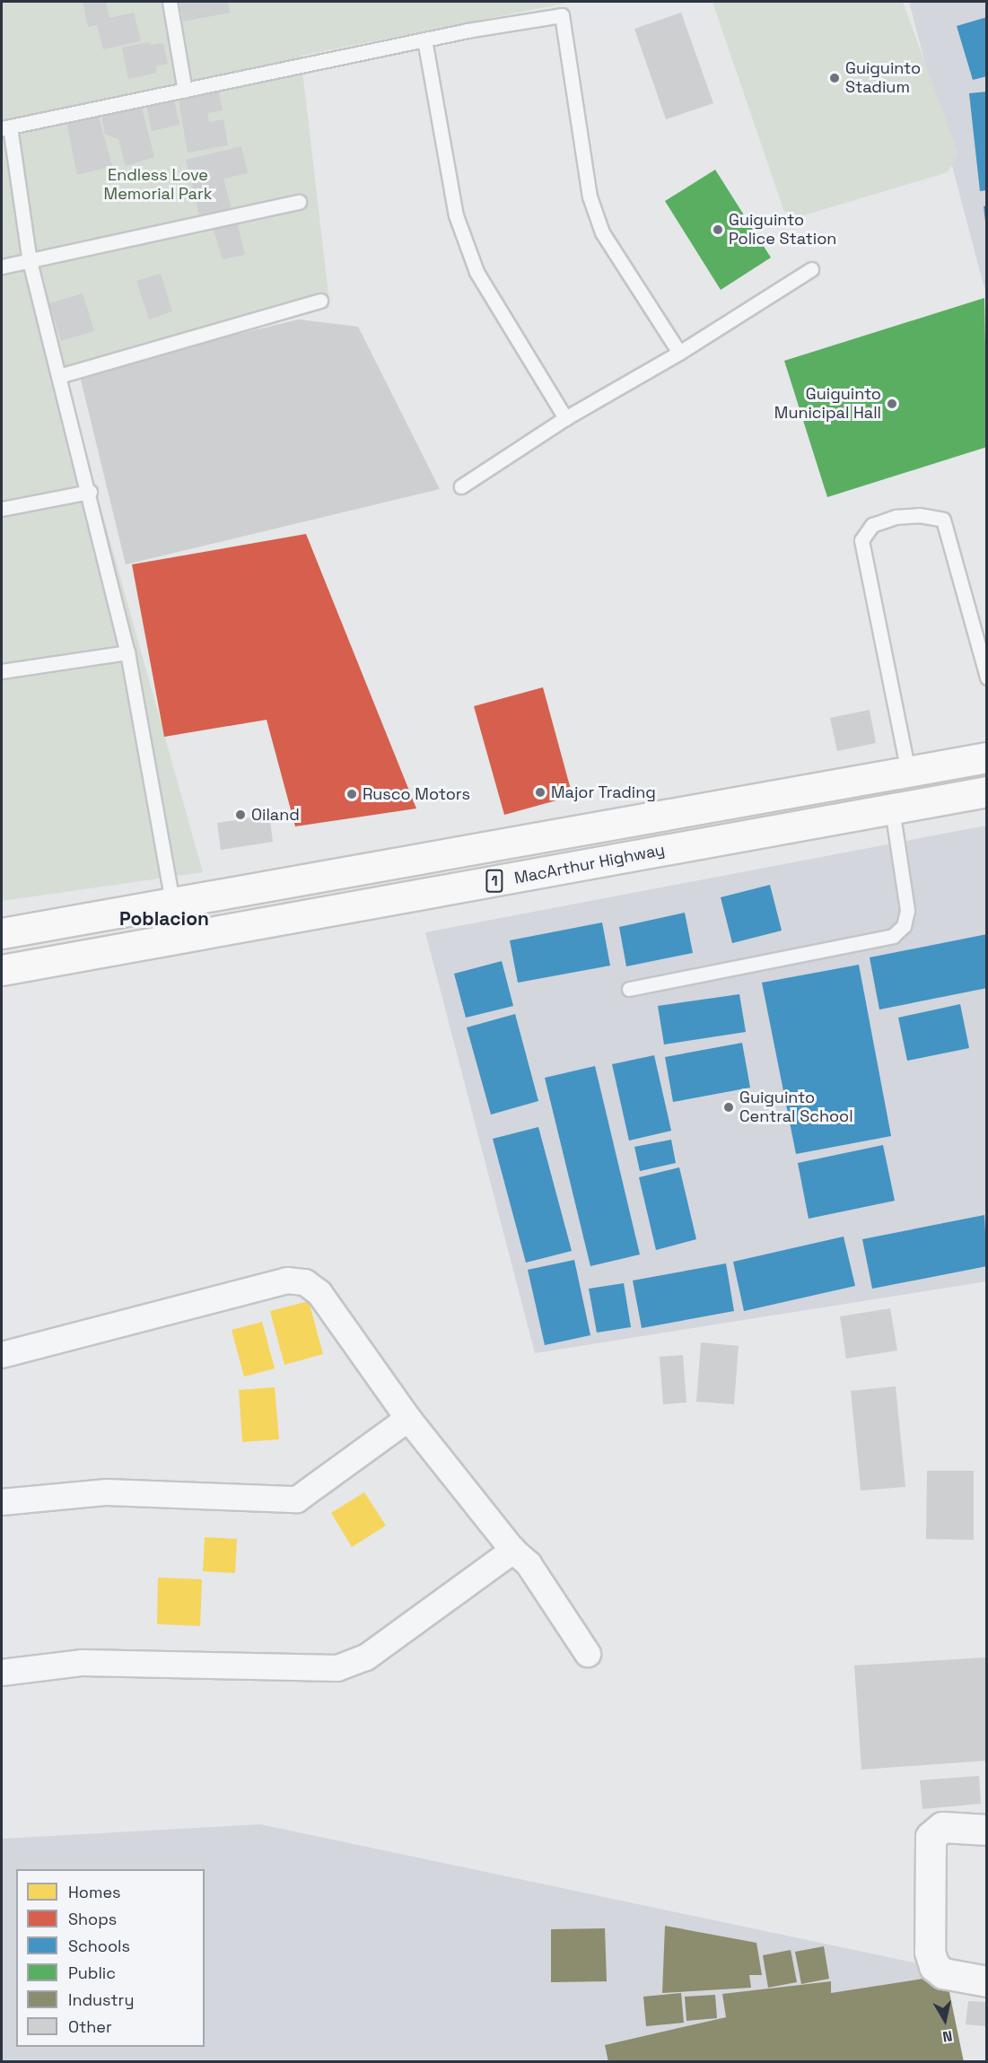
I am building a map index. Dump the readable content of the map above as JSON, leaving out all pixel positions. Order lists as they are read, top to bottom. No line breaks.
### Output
{"streets":{"highway":["MacArthur Highway","1"]},"districts":["Poblacion"],"parks":["Endless Love Memorial Park"],"places":["Guiguinto Stadium","Guiguinto Police Station","Guiguinto Municipal Hall","Major Trading","Rusco Motors","Oiland","Guiguinto Central School"],"legend":["Homes","Shops","Schools","Public","Industry","Other"],"north":"bottom"}
